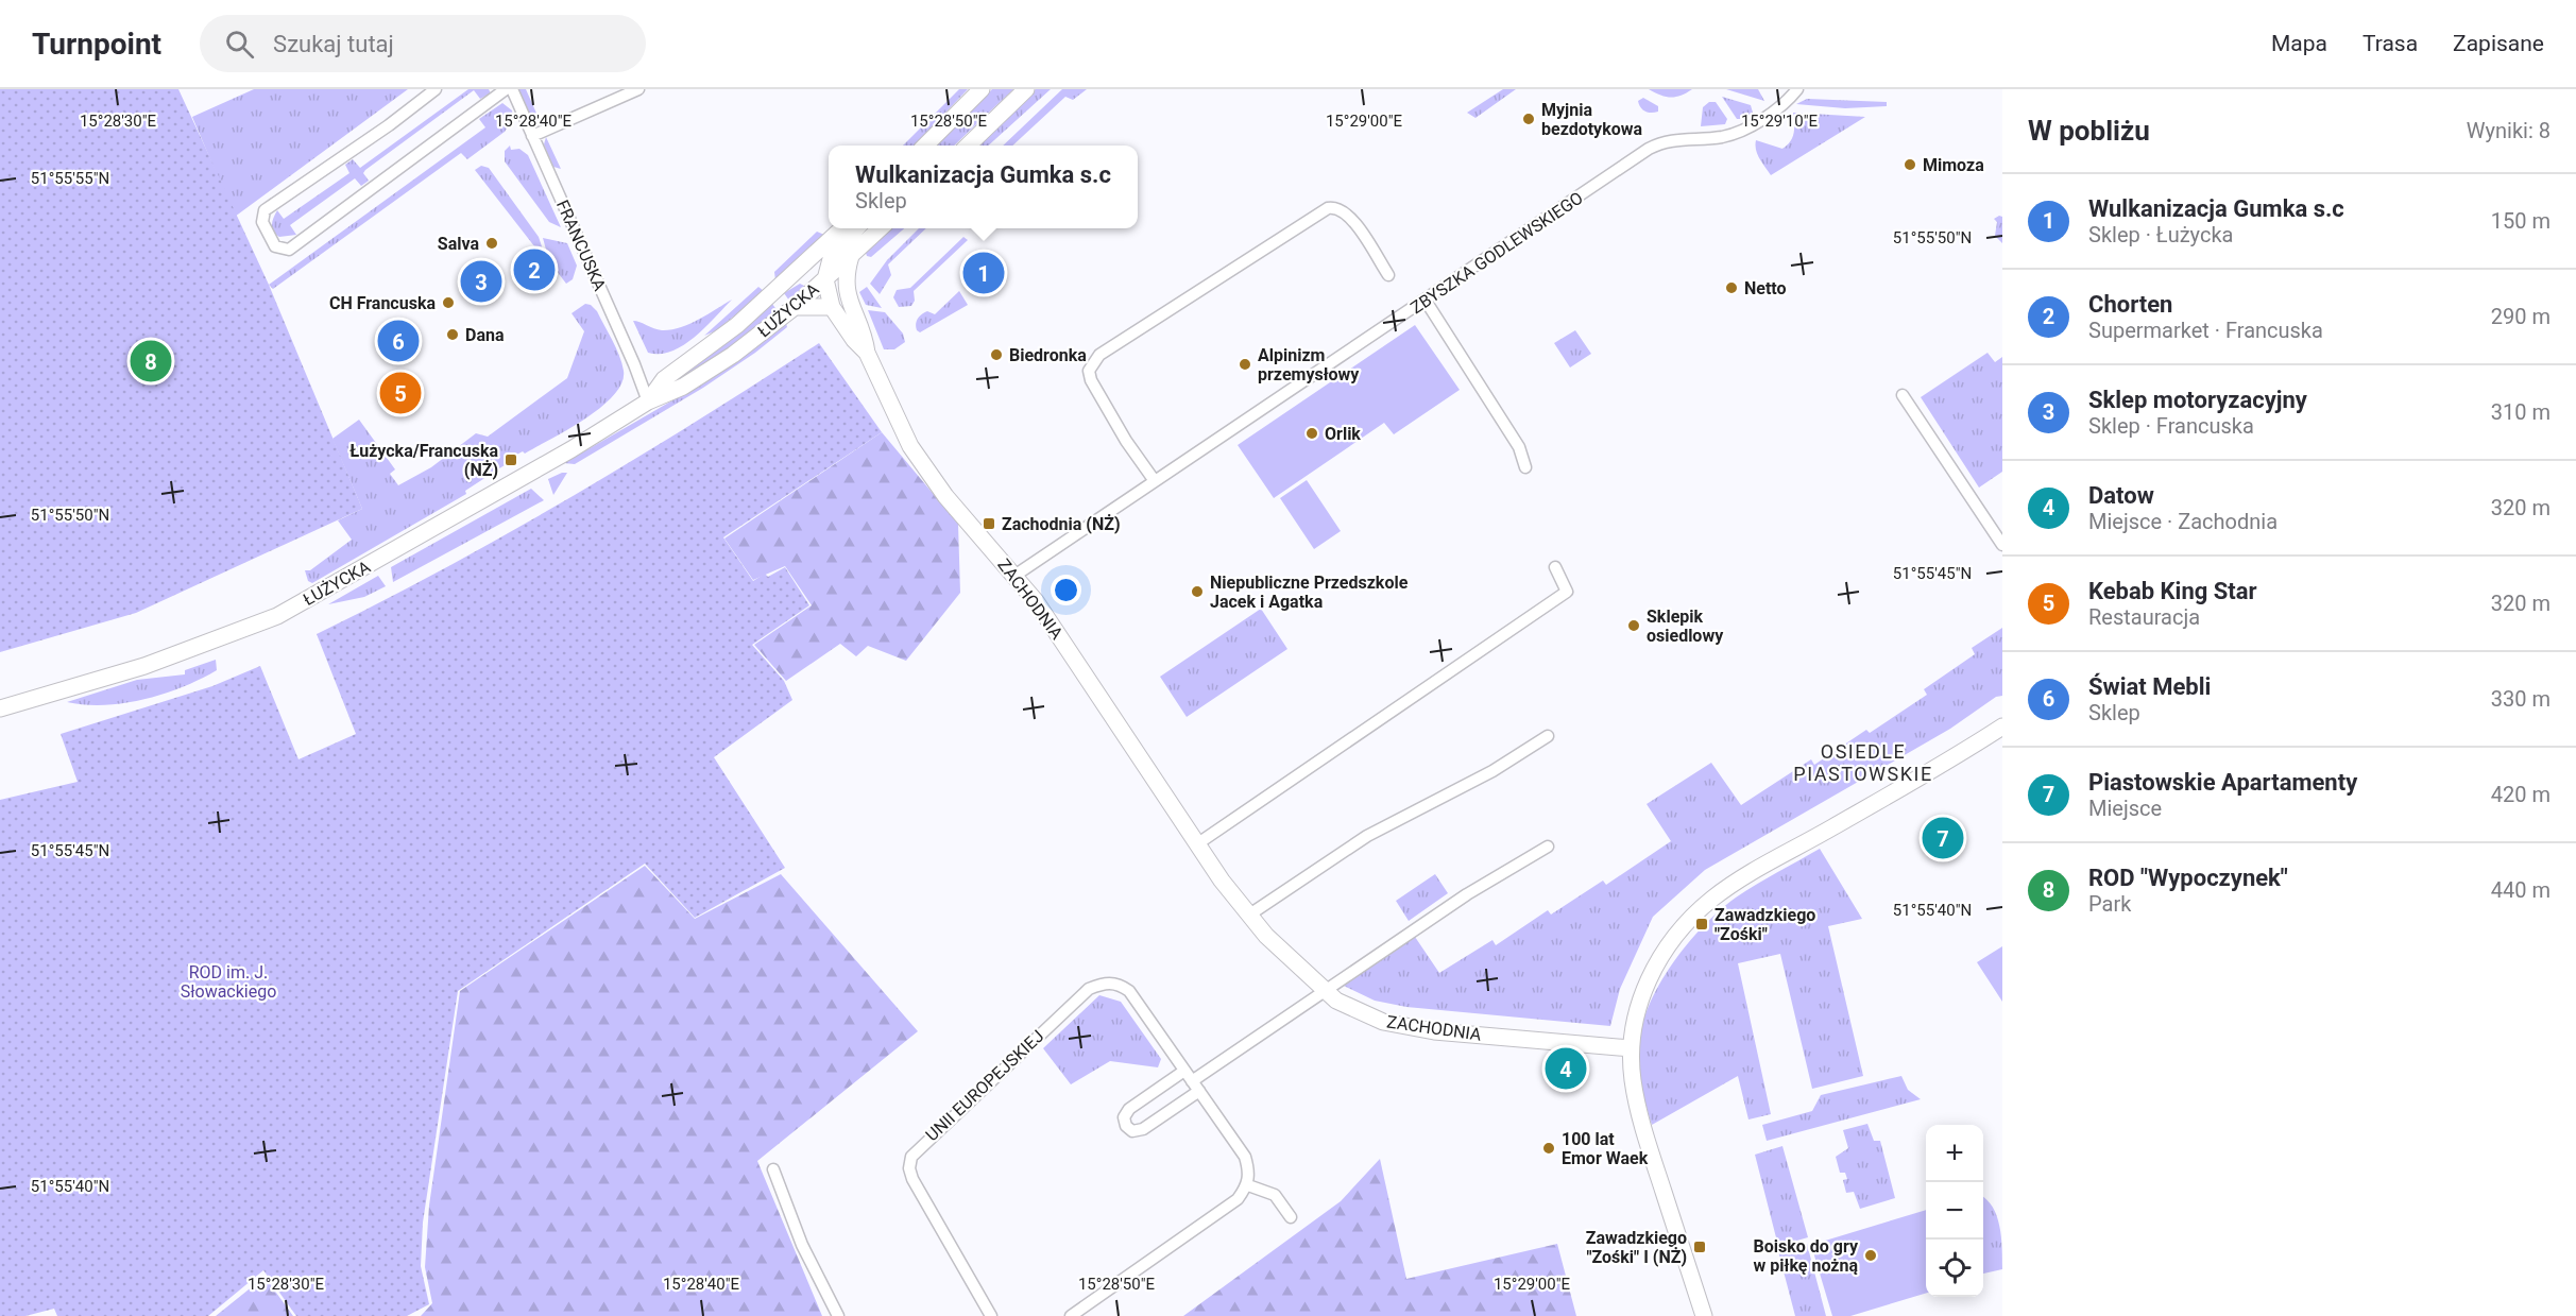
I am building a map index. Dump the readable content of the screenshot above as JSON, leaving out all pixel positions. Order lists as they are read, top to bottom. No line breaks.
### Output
{"streets":{"street":["FRANCUSKA","ZBYSZKA GODLEWSKIEGO","ŁUŻYCKA","ZACHODNIA","UNII EUROPEJSKIEJ"]},"crossings":[["FRANCUSKA","ŁUŻYCKA"],["ZBYSZKA GODLEWSKIEGO","ZACHODNIA"]],"districts":["OSIEDLE PIASTOWSKIE"],"parks":["ROD im. J. Słowackiego"],"places":{"other":["Myjnia bezdotykowa","Mimoza","Salva","Netto","CH Francuska","Dana","Biedronka","Alpinizm przemysłowy","Orlik","Niepubliczne Przedszkole Jacek i Agatka","Sklepik osiedlowy","100 lat Emor Waek","Boisko do gry w piłkę nożną"],"transit":["Łużycka/Francuska (NŻ)","Zachodnia (NŻ)","Zawadzkiego \"Zośki\"","Zawadzkiego \"Zośki\" I (NŻ)"]},"page":{"header":"Turnpoint","search":"Szukaj tutaj","nav":["Mapa","Trasa","Zapisane"],"heading":["W pobliżu","Wyniki: 8"],"popup":["Wulkanizacja Gumka s.c","Sklep"],"list":[{"mark":"1","name":"Wulkanizacja Gumka s.c","note":"Sklep · Łużycka","value":"150 m"},{"mark":"2","name":"Chorten","note":"Supermarket · Francuska","value":"290 m"},{"mark":"3","name":"Sklep motoryzacyjny","note":"Sklep · Francuska","value":"310 m"},{"mark":"4","name":"Datow","note":"Miejsce · Zachodnia","value":"320 m"},{"mark":"5","name":"Kebab King Star","note":"Restauracja","value":"320 m"},{"mark":"6","name":"Świat Mebli","note":"Sklep","value":"330 m"},{"mark":"7","name":"Piastowskie Apartamenty","note":"Miejsce","value":"420 m"},{"mark":"8","name":"ROD \"Wypoczynek\"","note":"Park","value":"440 m"}],"pins":["2","1","3","6","8","5","7","4"],"map_buttons":["+","−"]},"coordinates":["15°28'30\"E","15°28'40\"E","15°28'50\"E","15°29'00\"E","15°29'10\"E","51°55'55\"N","51°55'50\"N","51°55'45\"N","51°55'40\"N"]}
